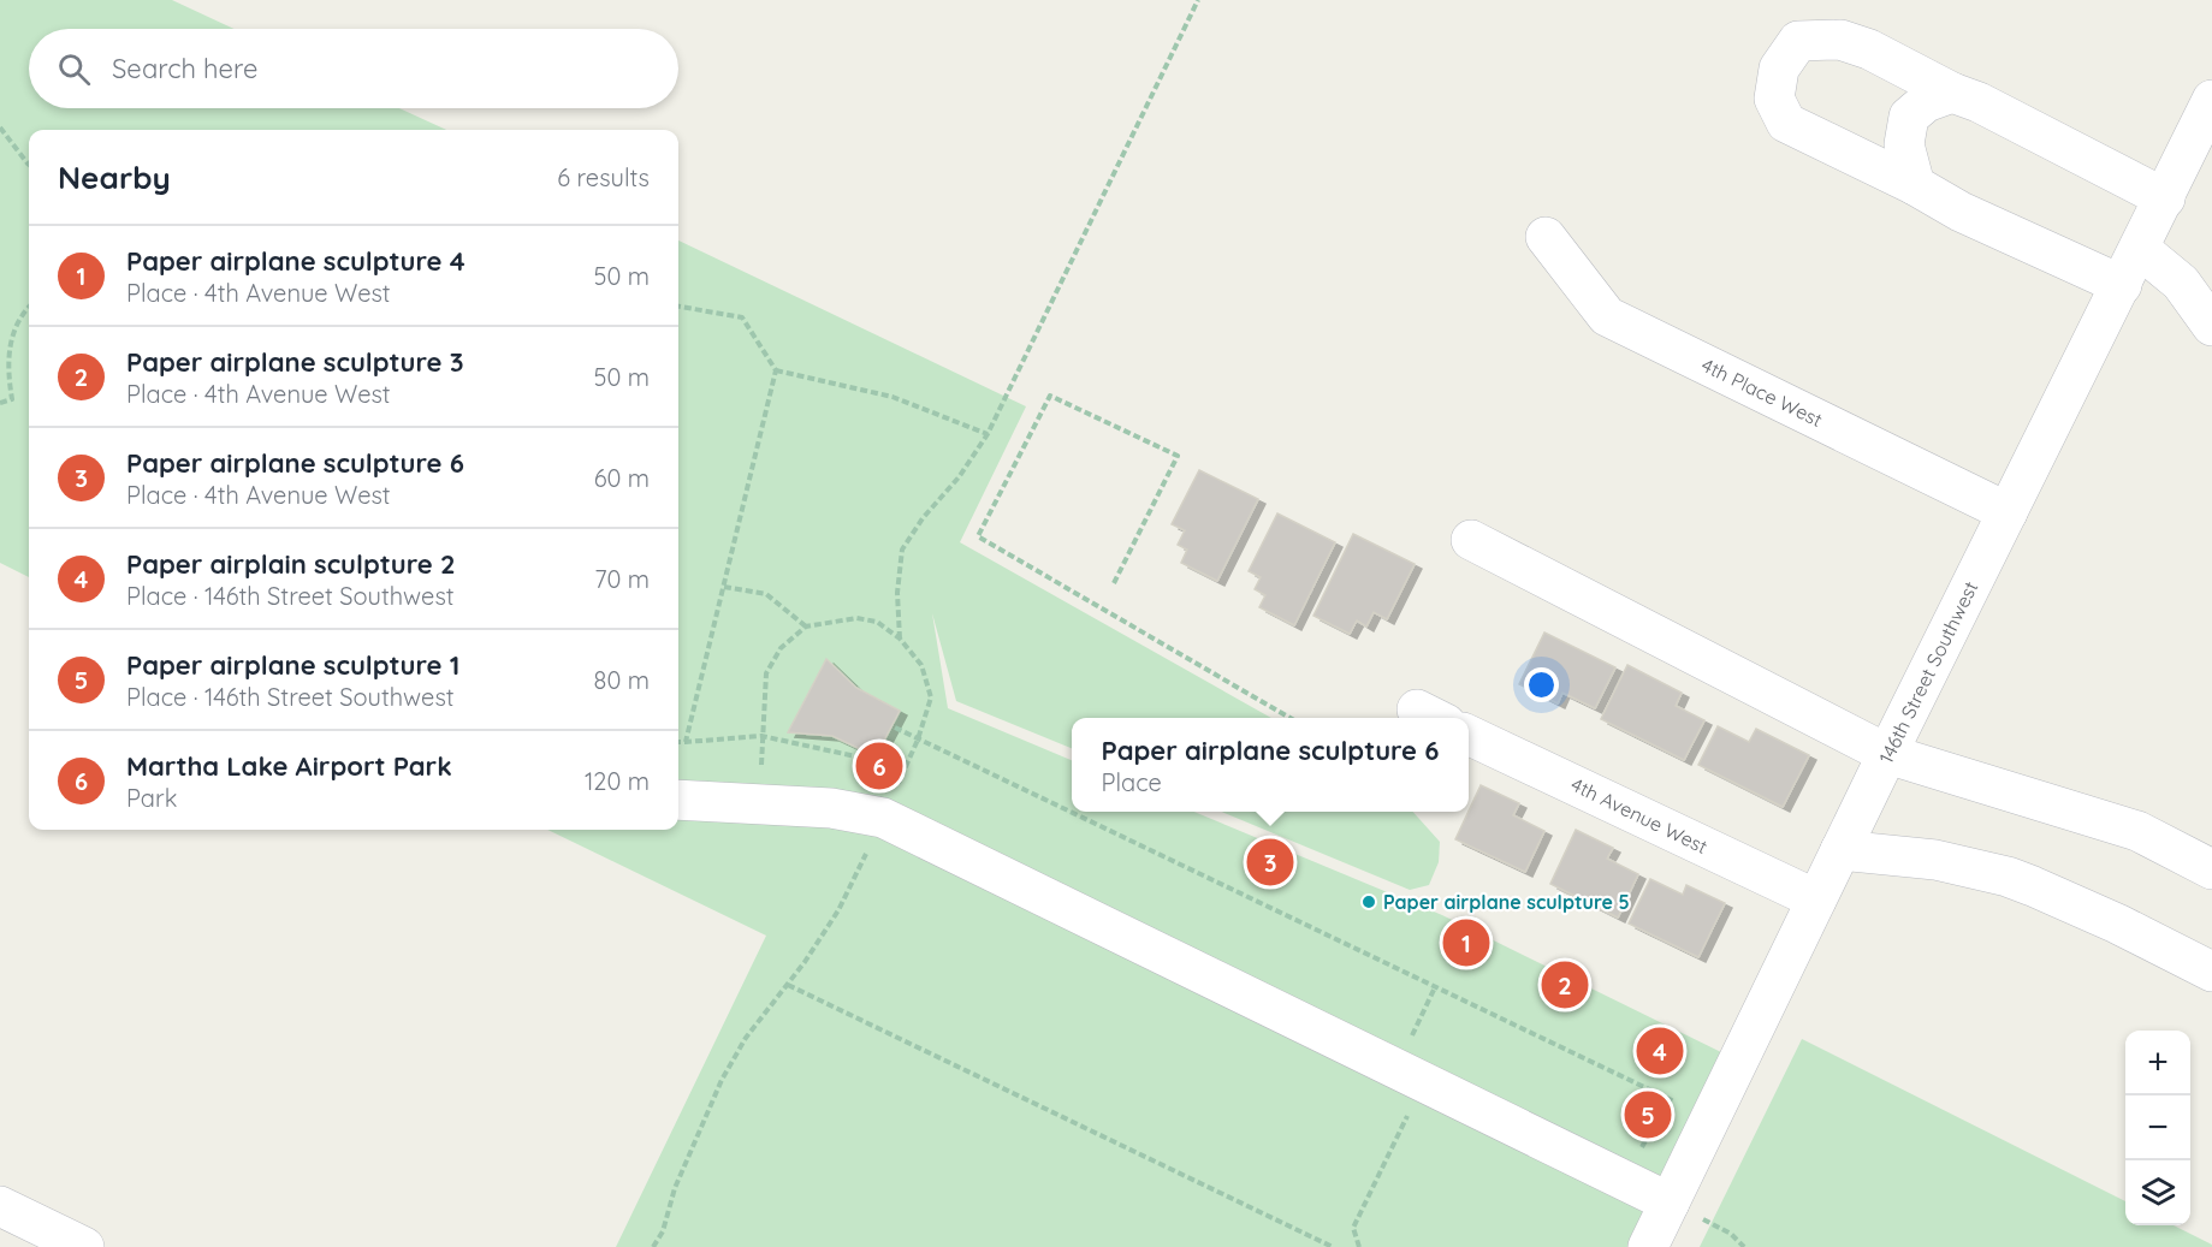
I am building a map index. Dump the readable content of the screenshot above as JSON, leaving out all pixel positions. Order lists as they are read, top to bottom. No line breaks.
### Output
{"streets":{"street":["4th Place West","146th Street Southwest","4th Avenue West"]},"crossings":[["4th Place West","146th Street Southwest"],["146th Street Southwest","4th Avenue West"]],"places":["Paper airplane sculpture 5"],"page":{"search":"Search here","heading":["Nearby","6 results"],"list":[{"mark":"1","name":"Paper airplane sculpture 4","note":"Place · 4th Avenue West","value":"50 m"},{"mark":"2","name":"Paper airplane sculpture 3","note":"Place · 4th Avenue West","value":"50 m"},{"mark":"3","name":"Paper airplane sculpture 6","note":"Place · 4th Avenue West","value":"60 m"},{"mark":"4","name":"Paper airplain sculpture 2","note":"Place · 146th Street Southwest","value":"70 m"},{"mark":"5","name":"Paper airplane sculpture 1","note":"Place · 146th Street Southwest","value":"80 m"},{"mark":"6","name":"Martha Lake Airport Park","note":"Park","value":"120 m"}],"popup":["Paper airplane sculpture 6","Place"],"pins":["6","3","1","2","4","5"],"map_buttons":["+","−"]}}
